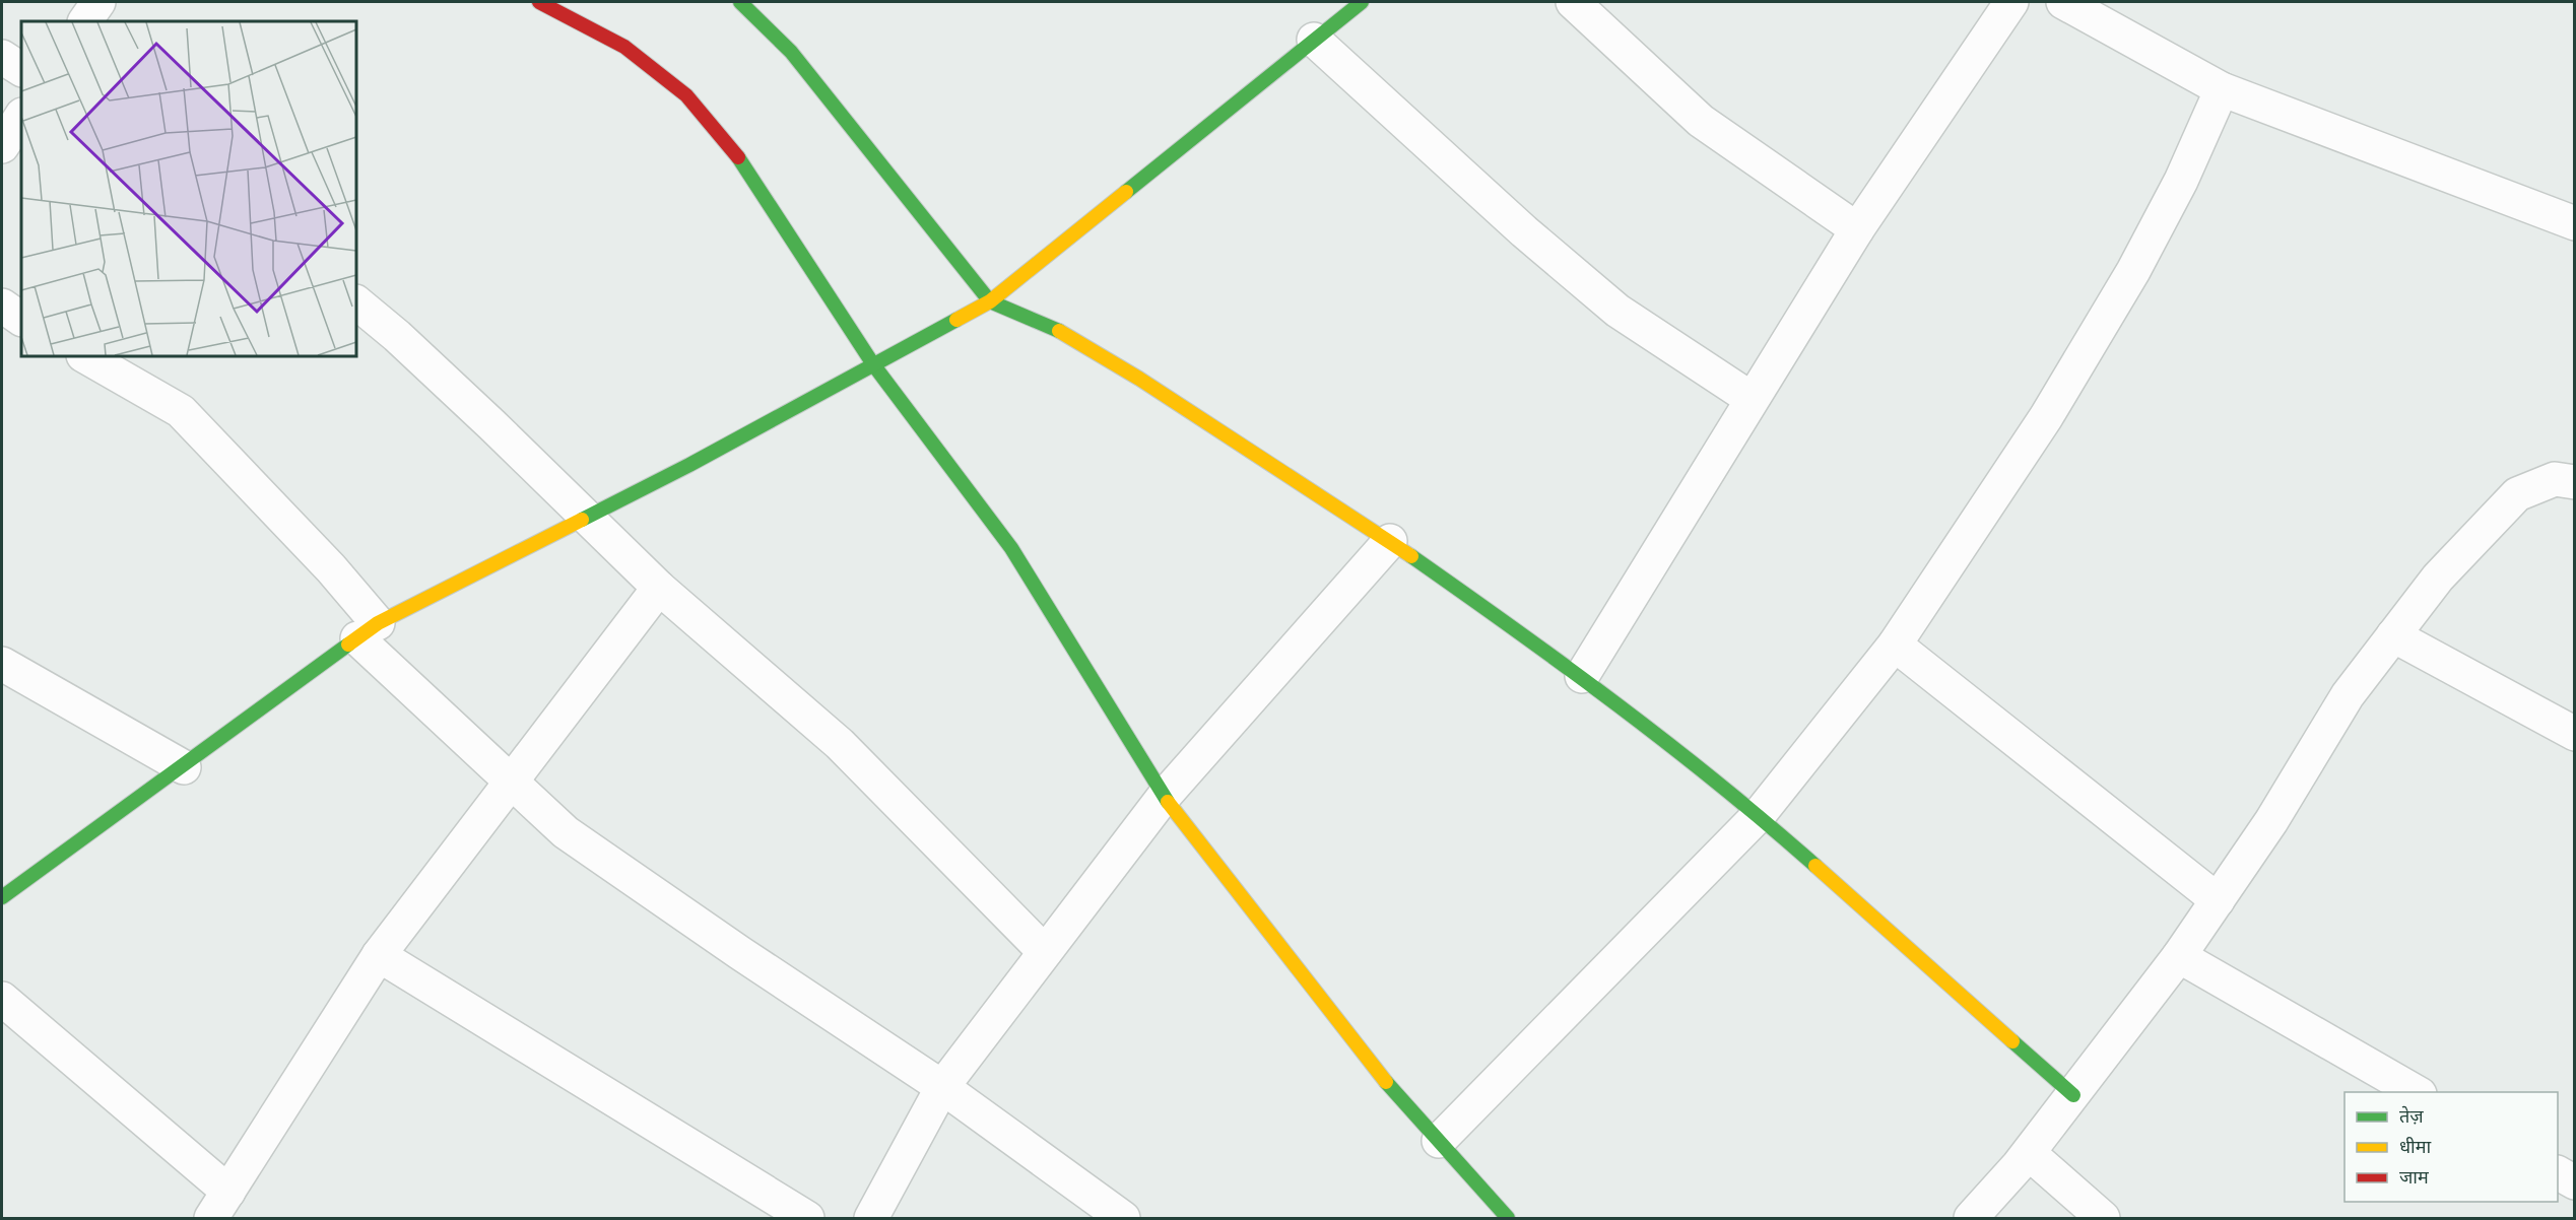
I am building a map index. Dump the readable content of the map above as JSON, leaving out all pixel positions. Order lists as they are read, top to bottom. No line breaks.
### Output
{"legend":["तेज़","धीमा","जाम"]}
